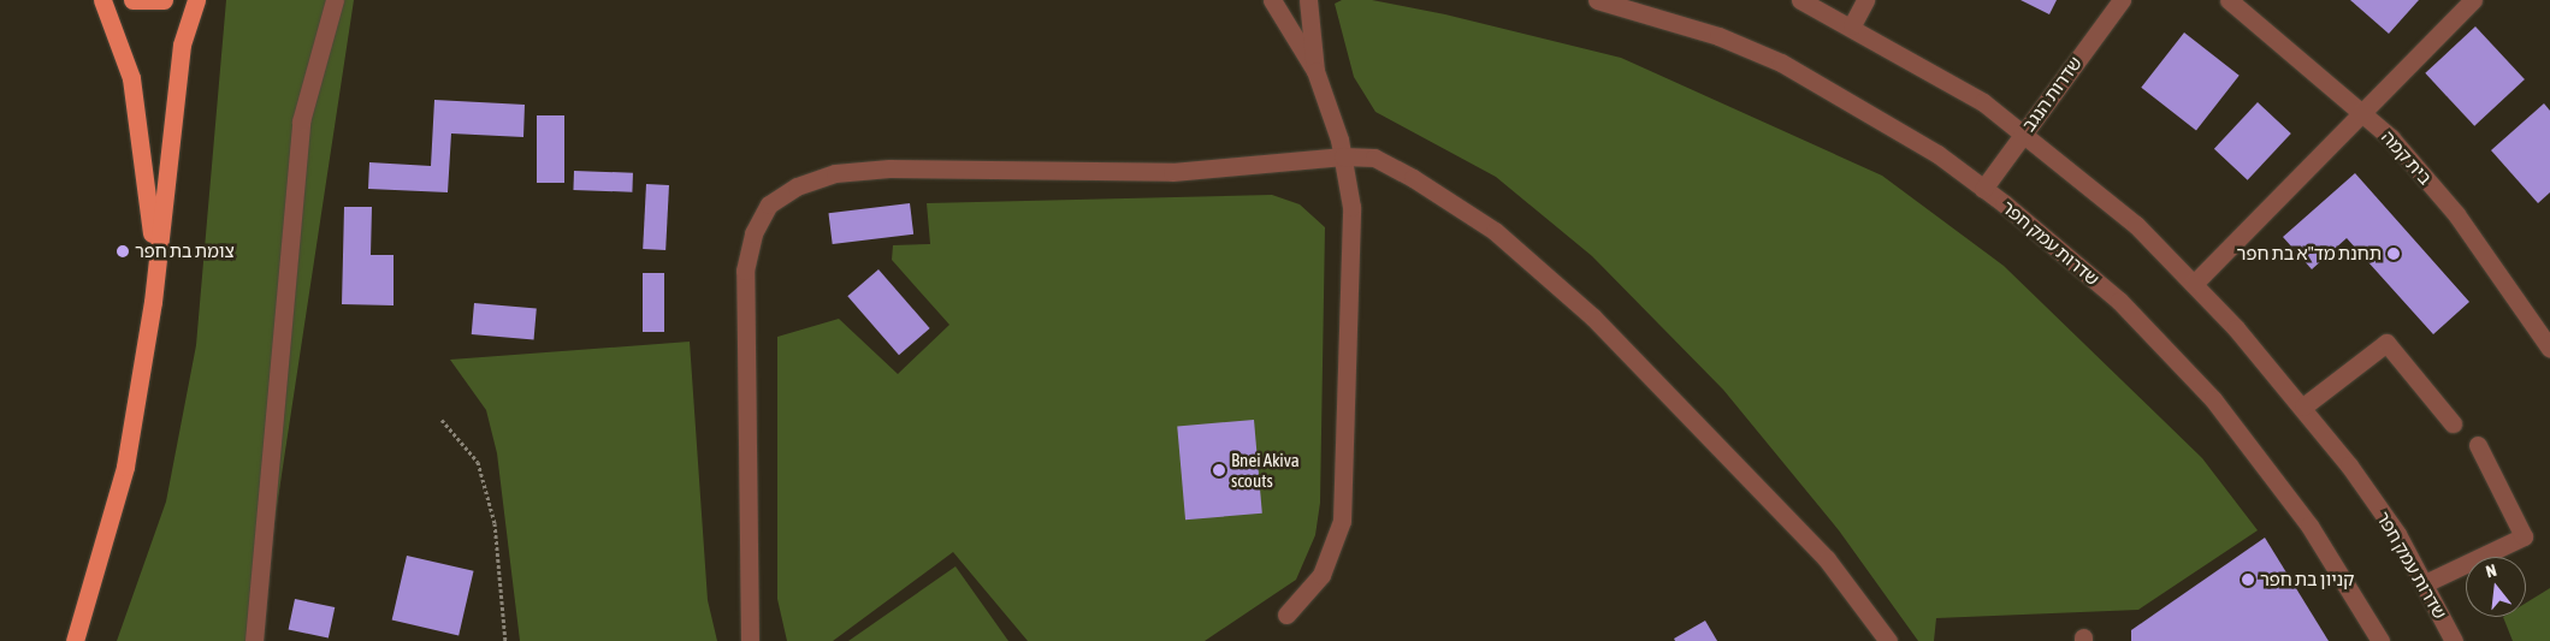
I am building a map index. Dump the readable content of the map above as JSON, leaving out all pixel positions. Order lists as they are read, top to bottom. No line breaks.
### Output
{"streets":{"street":["שדרות הנגב","בית קמה","שדרות עמק חפר"]},"crossings":[["שדרות הנגב","שדרות עמק חפר"]],"places":["צומת בת חפר","תחנת מד\"א בת חפר","Bnei Akiva scouts","קניון בת חפר"],"north":"top"}
